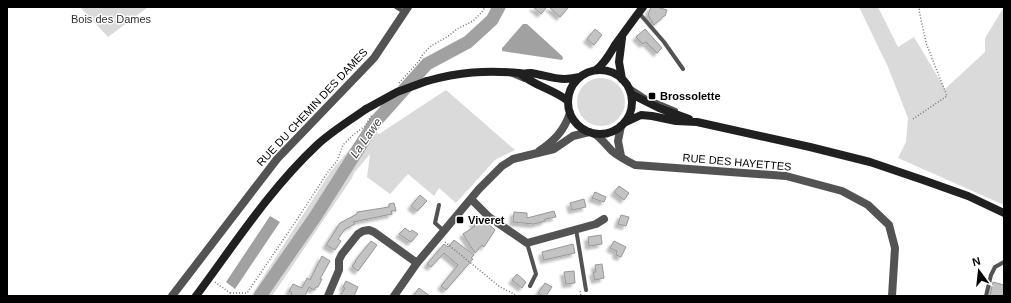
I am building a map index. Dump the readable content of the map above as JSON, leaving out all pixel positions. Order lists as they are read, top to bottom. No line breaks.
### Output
{"streets":{"street":["RUE DU CHEMIN DES DAMES","RUE DES HAYETTES"]},"water":["La Lawe"],"parks":["Bois des Dames"],"places":{"transit":["Brossolette","Viveret"]},"north":"top"}
